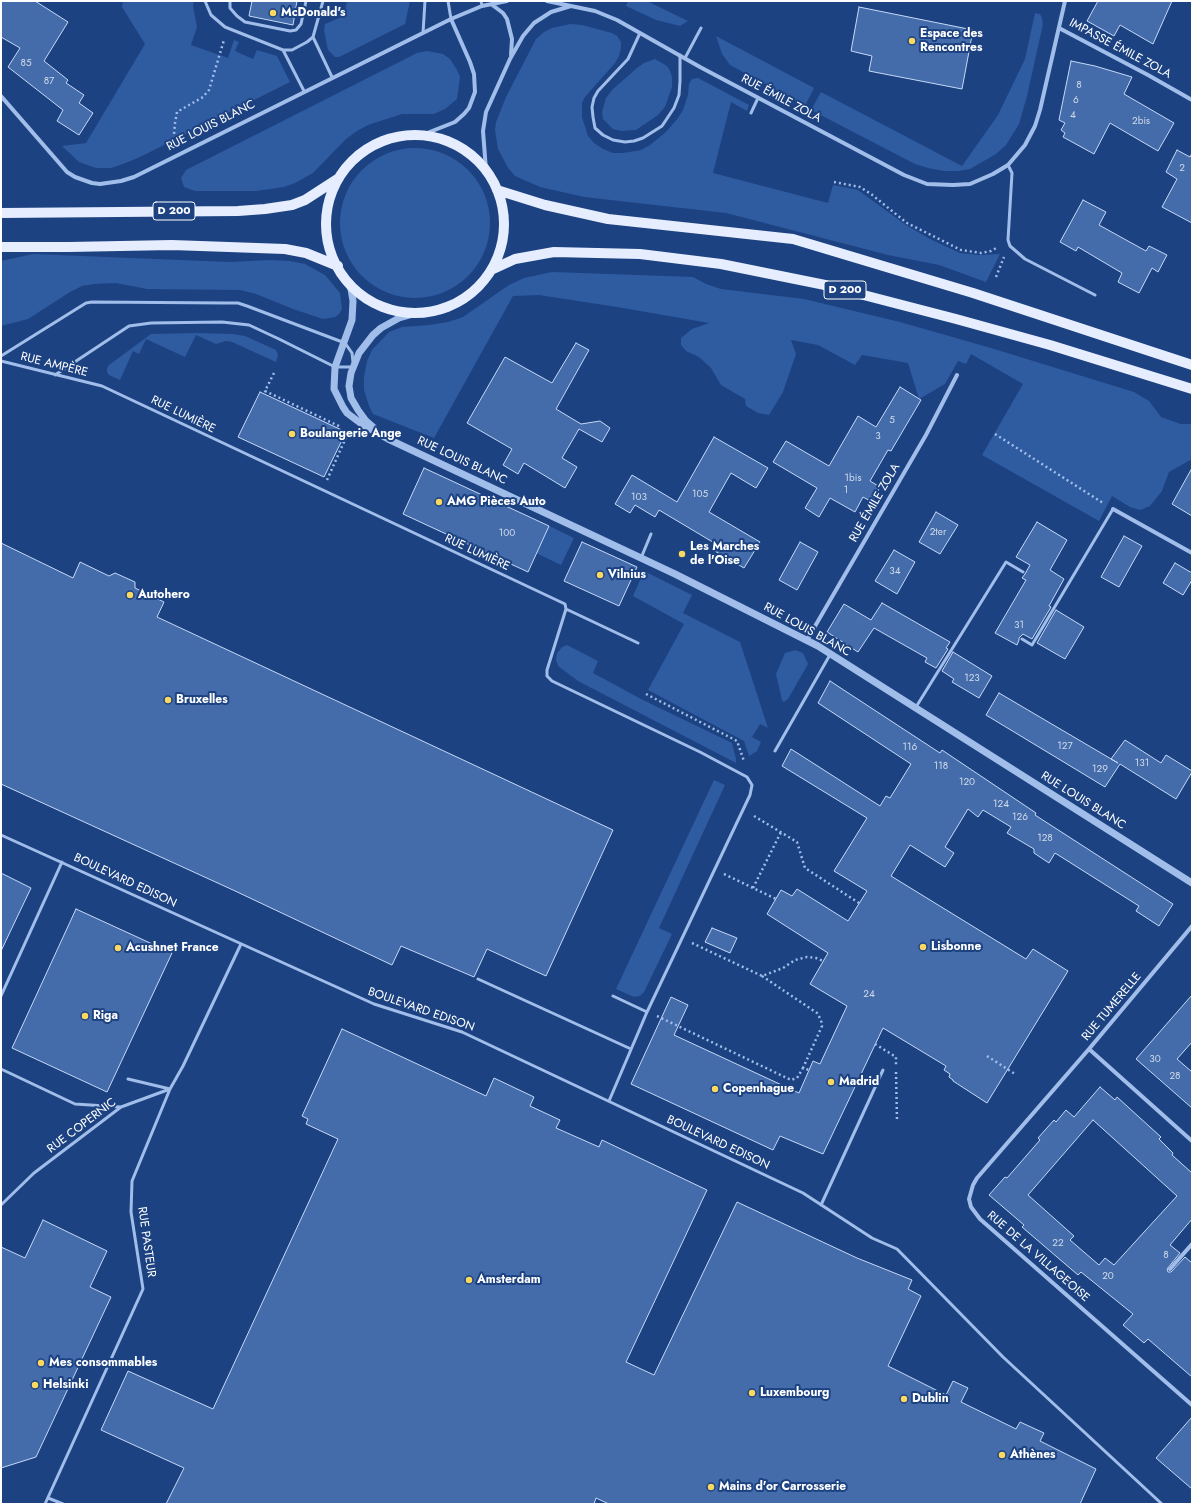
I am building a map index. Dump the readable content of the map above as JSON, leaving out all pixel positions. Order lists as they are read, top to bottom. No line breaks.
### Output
{"streets":{"main road":["D 200"],"street":["IMPASSE ÉMILE ZOLA","RUE ÉMILE ZOLA","RUE LOUIS BLANC","RUE TUMERELLE","RUE DE LA VILLAGEOISE"],"lane":["RUE AMPÈRE","RUE LUMIÈRE","BOULEVARD EDISON","RUE COPERNIC","RUE PASTEUR"]},"crossings":[["IMPASSE ÉMILE ZOLA","RUE ÉMILE ZOLA"],["RUE ÉMILE ZOLA","RUE LOUIS BLANC"],["RUE AMPÈRE","RUE LUMIÈRE"],["RUE TUMERELLE","RUE DE LA VILLAGEOISE"],["RUE COPERNIC","RUE PASTEUR"]],"places":["McDonald's","Espace des Rencontres","Boulangerie Ange","AMG Pièces Auto","Les Marches de l'Oise","Vilnius","Autohero","Bruxelles","Lisbonne","Acushnet France","Riga","Madrid","Copenhague","Amsterdam","Mes consommables","Helsinki","Luxembourg","Dublin","Athènes","Mains d'or Carrosserie"],"house_numbers":["85","87","8","6","4","2bis","2","5","3","1bis","1","105","103","2ter","100","34","31","123","127","116","131","118","129","120","124","126","128","24","30","28","22","8","20"]}
